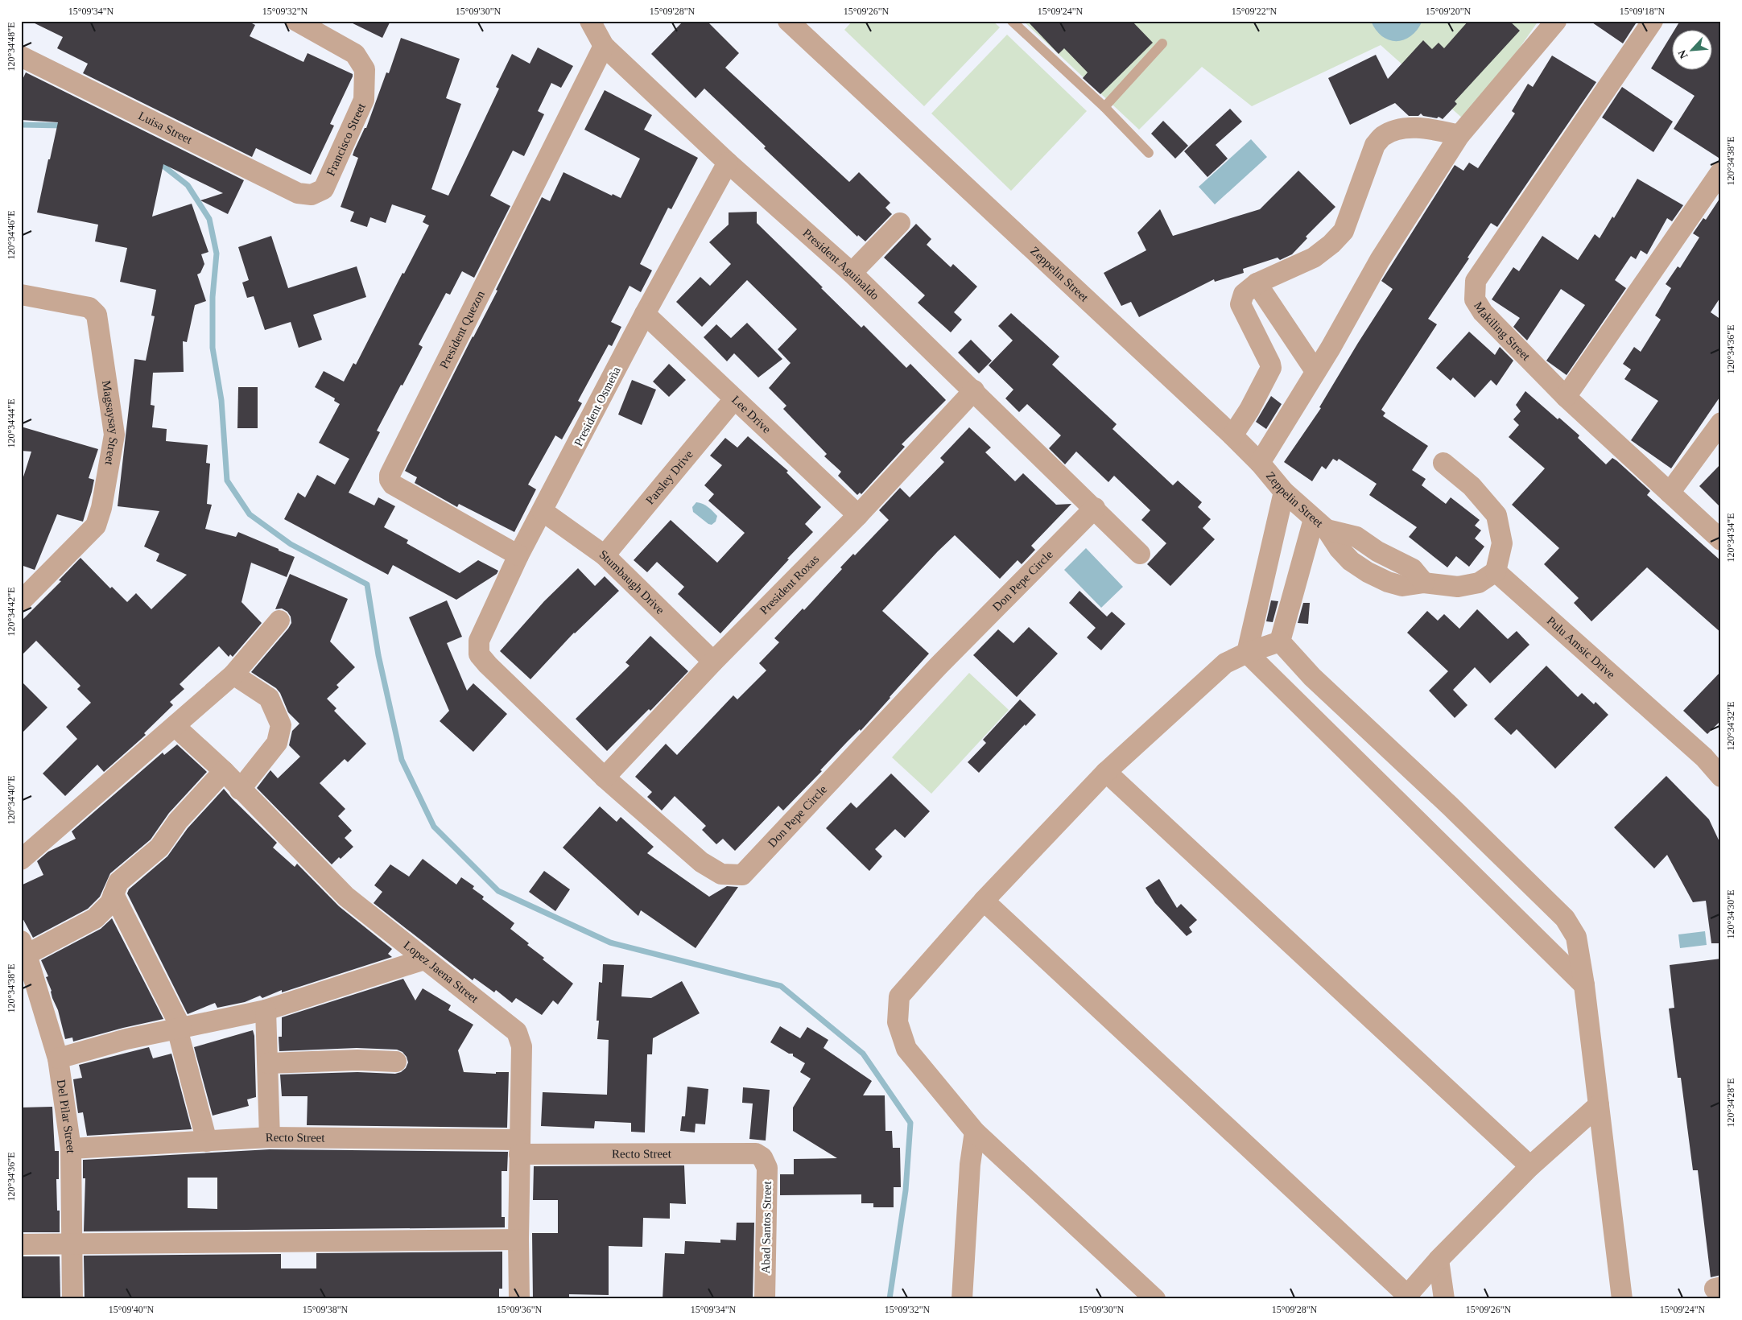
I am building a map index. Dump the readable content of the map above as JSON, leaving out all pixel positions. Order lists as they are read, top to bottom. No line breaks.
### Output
{"streets":{"street":["Luisa Street","Francisco Street","President Aguinaldo","Zeppelin Street","President Quezon","Makiling Street","President Osmeña","Lee Drive","Magsaysay Street","Parsley Drive","Don Pepe Circle","Stumbaugh Drive","President Roxas","Pulu Amsic Drive","Lopez Jaena Street","Del Pilar Street","Recto Street","Abad Santos Street"]},"crossings":[["Luisa Street","Francisco Street"],["President Aguinaldo","President Quezon"],["President Aguinaldo","President Osmeña"],["President Aguinaldo","Don Pepe Circle"],["President Aguinaldo","President Roxas"],["Zeppelin Street","Pulu Amsic Drive"],["President Quezon","President Osmeña"],["President Osmeña","Lee Drive"],["President Osmeña","Don Pepe Circle"],["President Osmeña","Stumbaugh Drive"],["Lee Drive","Parsley Drive"],["Lee Drive","President Roxas"],["Parsley Drive","Stumbaugh Drive"],["Don Pepe Circle","President Roxas"],["Stumbaugh Drive","President Roxas"],["Lopez Jaena Street","Recto Street"],["Del Pilar Street","Recto Street"],["Recto Street","Abad Santos Street"]],"north":"bottom left","coordinates":["15°09'34\"N","15°09'32\"N","15°09'30\"N","15°09'28\"N","15°09'26\"N","15°09'24\"N","15°09'22\"N","15°09'20\"N","15°09'18\"N","120°34'48\"E","120°34'38\"E","120°34'46\"E","120°34'36\"E","120°34'44\"E","120°34'34\"E","120°34'42\"E","120°34'32\"E","120°34'40\"E","120°34'30\"E","120°34'28\"E","15°09'40\"N","15°09'38\"N","15°09'36\"N"]}
